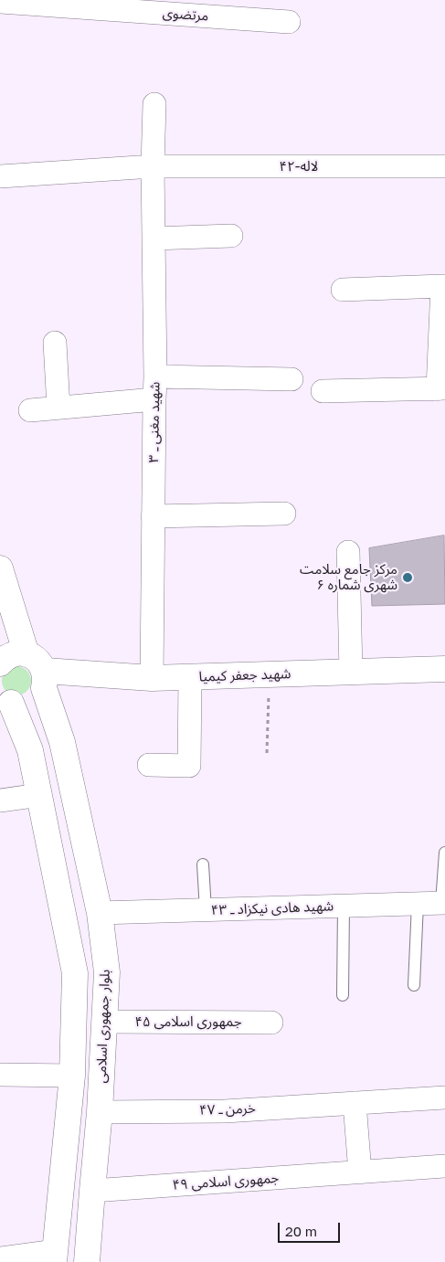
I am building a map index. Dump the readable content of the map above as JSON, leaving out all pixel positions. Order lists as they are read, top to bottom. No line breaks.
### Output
{"streets":{"main road":["شهید جعفر کیمیا","بلوار جمهوری اسلامی"],"street":["مرتضوی","لاله-۴۲","شهید مغنی ـ ۳","شهید هادی نیکزاد ـ ۴۳","جمهوری اسلامی ۴۵","خرمن ـ ۴۷","جمهوری اسلامی ۴۹"]},"crossings":[["لاله-۴۲","شهید مغنی ـ ۳"],["شهید مغنی ـ ۳","شهید جعفر کیمیا"],["شهید جعفر کیمیا","بلوار جمهوری اسلامی"],["شهید هادی نیکزاد ـ ۴۳","بلوار جمهوری اسلامی"],["جمهوری اسلامی ۴۵","بلوار جمهوری اسلامی"],["بلوار جمهوری اسلامی","خرمن ـ ۴۷"],["بلوار جمهوری اسلامی","جمهوری اسلامی ۴۹"]],"places":["مرکز جامع سلامت شهری شماره ۶"],"scale_bar":"20 m"}
